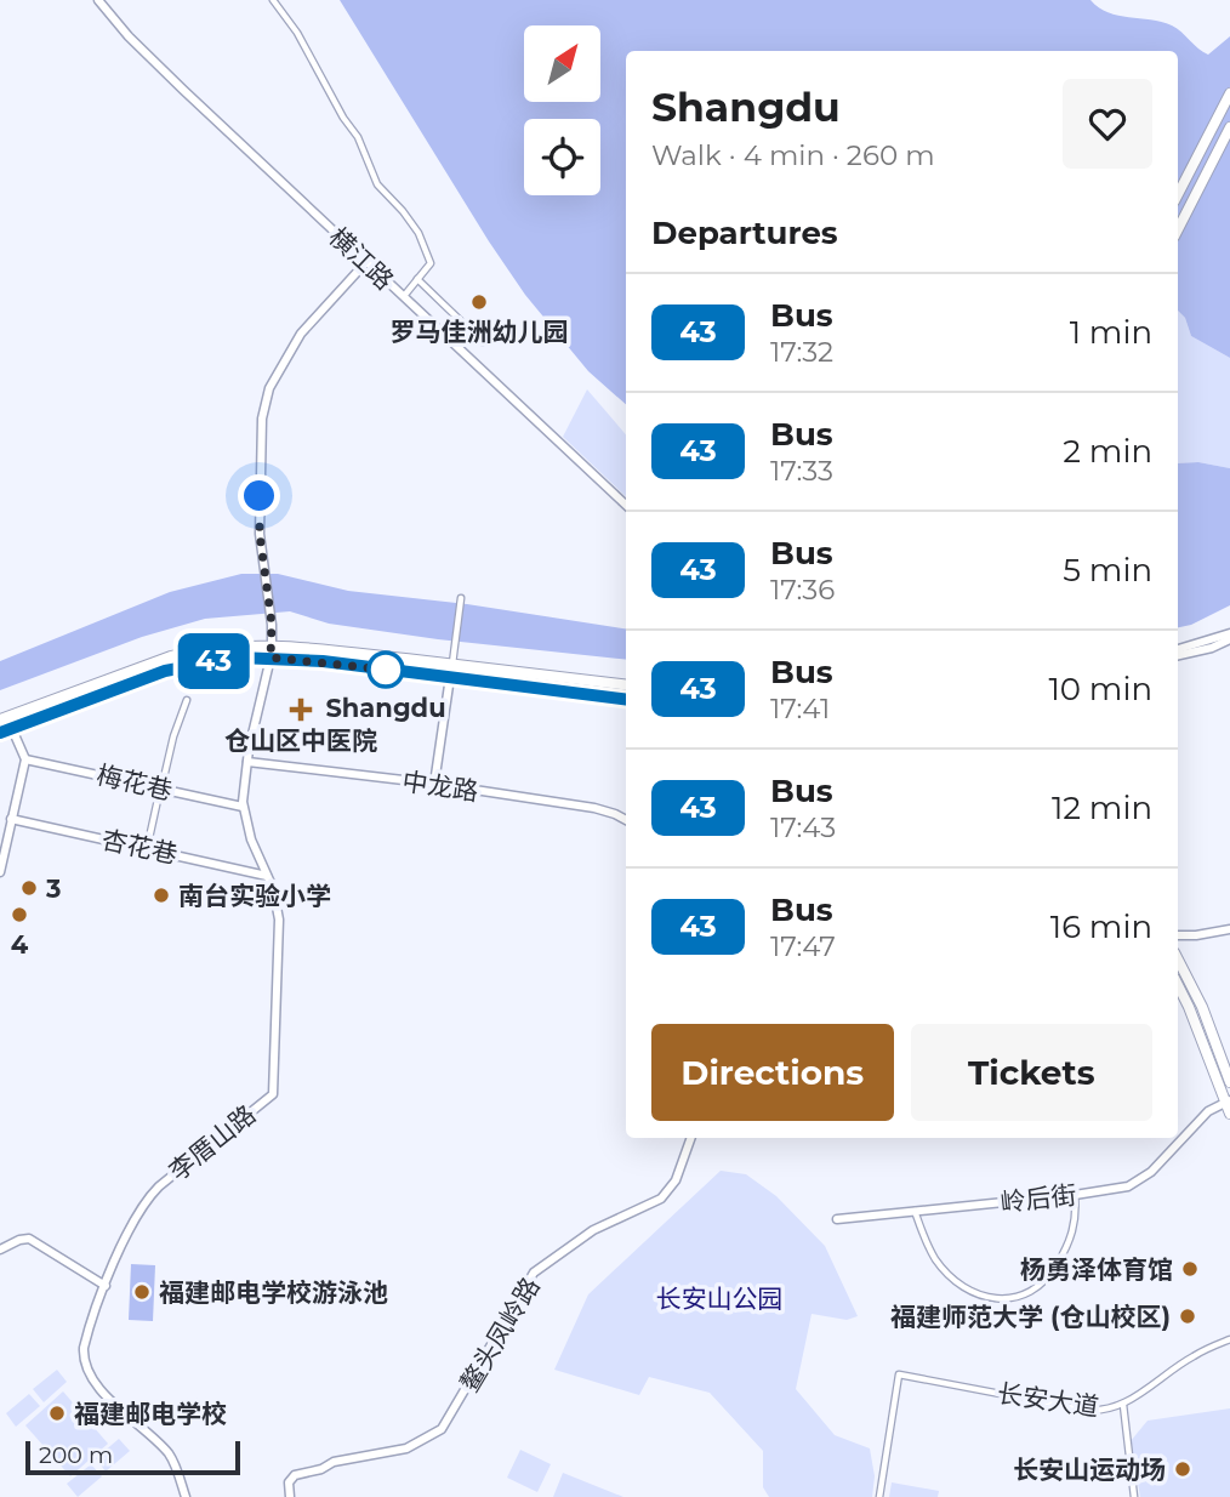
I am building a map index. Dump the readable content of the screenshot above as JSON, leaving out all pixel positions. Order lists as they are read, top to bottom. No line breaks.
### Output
{"streets":{"street":["横江路","梅花巷","中龙路","杏花巷","李厝山路","岭后街","鳌头凤岭路","长安大道"]},"crossings":[["横江路","李厝山路"],["梅花巷","李厝山路"],["中龙路","李厝山路"],["杏花巷","李厝山路"]],"parks":["长安山公园"],"places":{"other":["罗马佳洲幼儿园","Shangdu","3","南台实验小学","4","杨勇泽体育馆","福建邮电学校游泳池","福建师范大学 (仓山校区)","福建邮电学校","长安山运动场"],"health":["仓山区中医院"]},"lines":["bus line 43"],"scale_bar":"200 m","north":"top right","page":{"on_map":"43","heading":[["Shangdu","Walk · 4 min · 260 m"],"Departures"],"list":[{"mark":"43","name":"Bus","note":"17:32","value":"1 min"},{"mark":"43","name":"Bus","note":"17:33","value":"2 min"},{"mark":"43","name":"Bus","note":"17:36","value":"5 min"},{"mark":"43","name":"Bus","note":"17:41","value":"10 min"},{"mark":"43","name":"Bus","note":"17:43","value":"12 min"},{"mark":"43","name":"Bus","note":"17:47","value":"16 min"}],"buttons":["Directions","Tickets"],"scale":"200 m"}}
